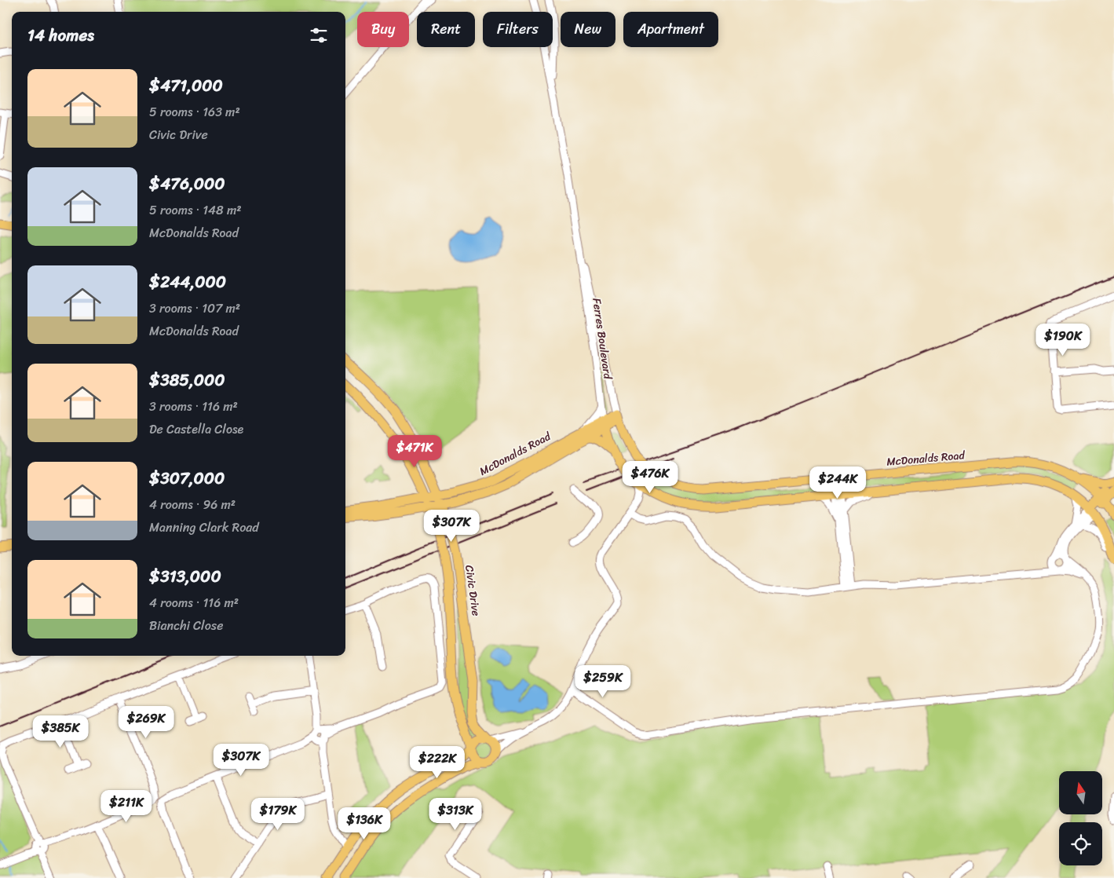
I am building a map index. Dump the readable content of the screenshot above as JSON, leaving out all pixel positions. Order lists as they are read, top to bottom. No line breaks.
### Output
{"streets":{"main road":["McDonalds Road","Civic Drive"],"street":["Ferres Boulevard"]},"crossings":[["Ferres Boulevard","McDonalds Road"],["McDonalds Road","Civic Drive"]],"north":"top","page":{"chip":["Buy","Rent","Filters","New","Apartment"],"heading":"14 homes","list":[{"name":"$471,000","note":"5 rooms · 163 m² · Civic Drive"},{"name":"$476,000","note":"5 rooms · 148 m² · McDonalds Road"},{"name":"$244,000","note":"3 rooms · 107 m² · McDonalds Road"},{"name":"$385,000","note":"3 rooms · 116 m² · De Castella Close"},{"name":"$307,000","note":"4 rooms · 96 m² · Manning Clark Road"},{"name":"$313,000","note":"4 rooms · 116 m² · Bianchi Close"}],"price":["$190K","$471K","$476K","$244K","$307K","$259K","$269K","$385K","$307K","$222K","$211K","$179K","$313K","$136K"]}}
